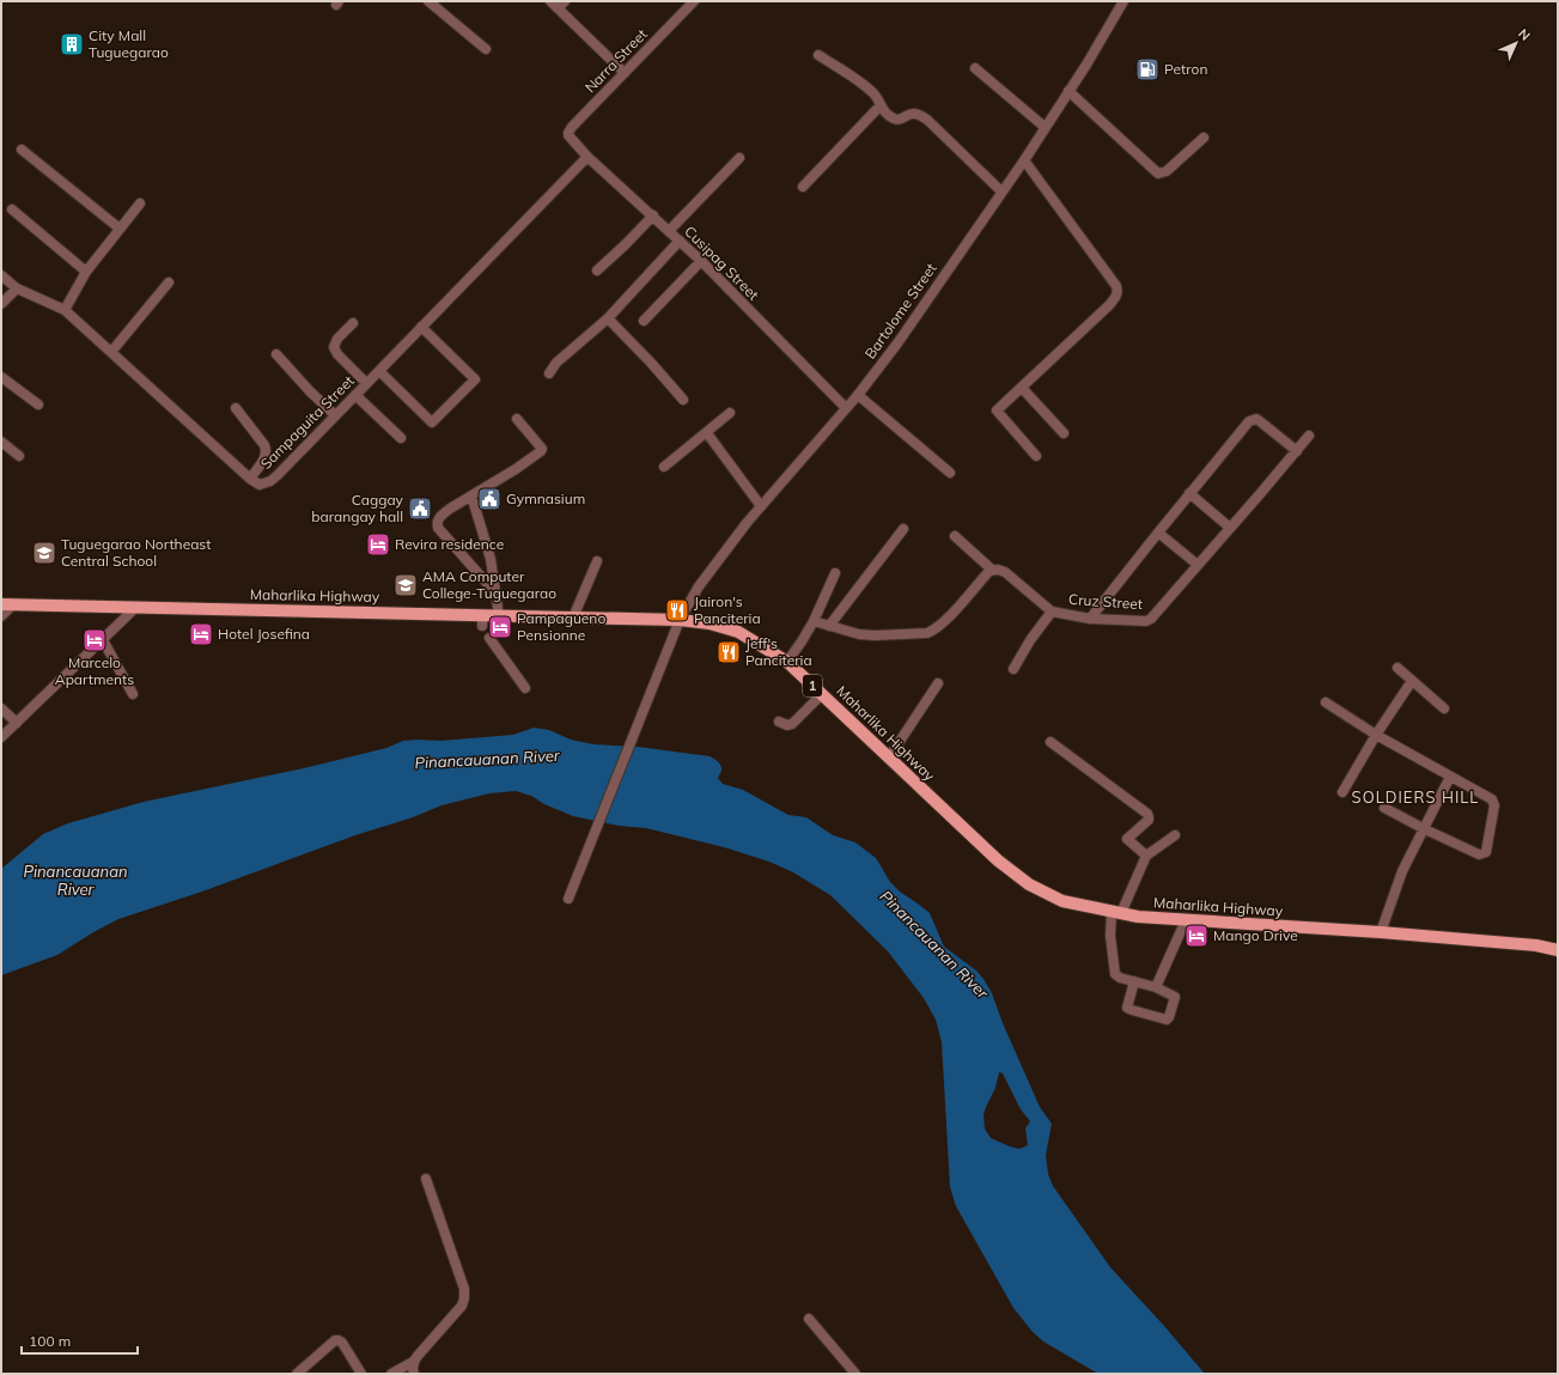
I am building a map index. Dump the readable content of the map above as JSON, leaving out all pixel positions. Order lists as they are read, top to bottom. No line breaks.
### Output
{"streets":{"main road":["Maharlika Highway","1"],"street":["Narra Street","Cusipag Street","Bartolome Street","Sampaguita Street","Cruz Street"]},"crossings":[["Narra Street","Cusipag Street"],["Cusipag Street","Bartolome Street"],["Cusipag Street","Sampaguita Street"],["Bartolome Street","Maharlika Highway"]],"districts":["SOLDIERS HILL"],"water":["Pinancauanan River"],"places":{"building":["City Mall Tuguegarao"],"fuel station":["Petron"],"public building":["Gymnasium","Caggay barangay hall"],"hotel":["Revira residence","Pampagueno Pensionne","Hotel Josefina","Marcelo Apartments","Mango Drive"],"school or university":["Tuguegarao Northeast Central School","AMA Computer College-Tuguegarao"],"restaurant":["Jairon's Panciteria","Jeff's Panciteria"]},"scale_bar":"100 m","north":"top right"}
